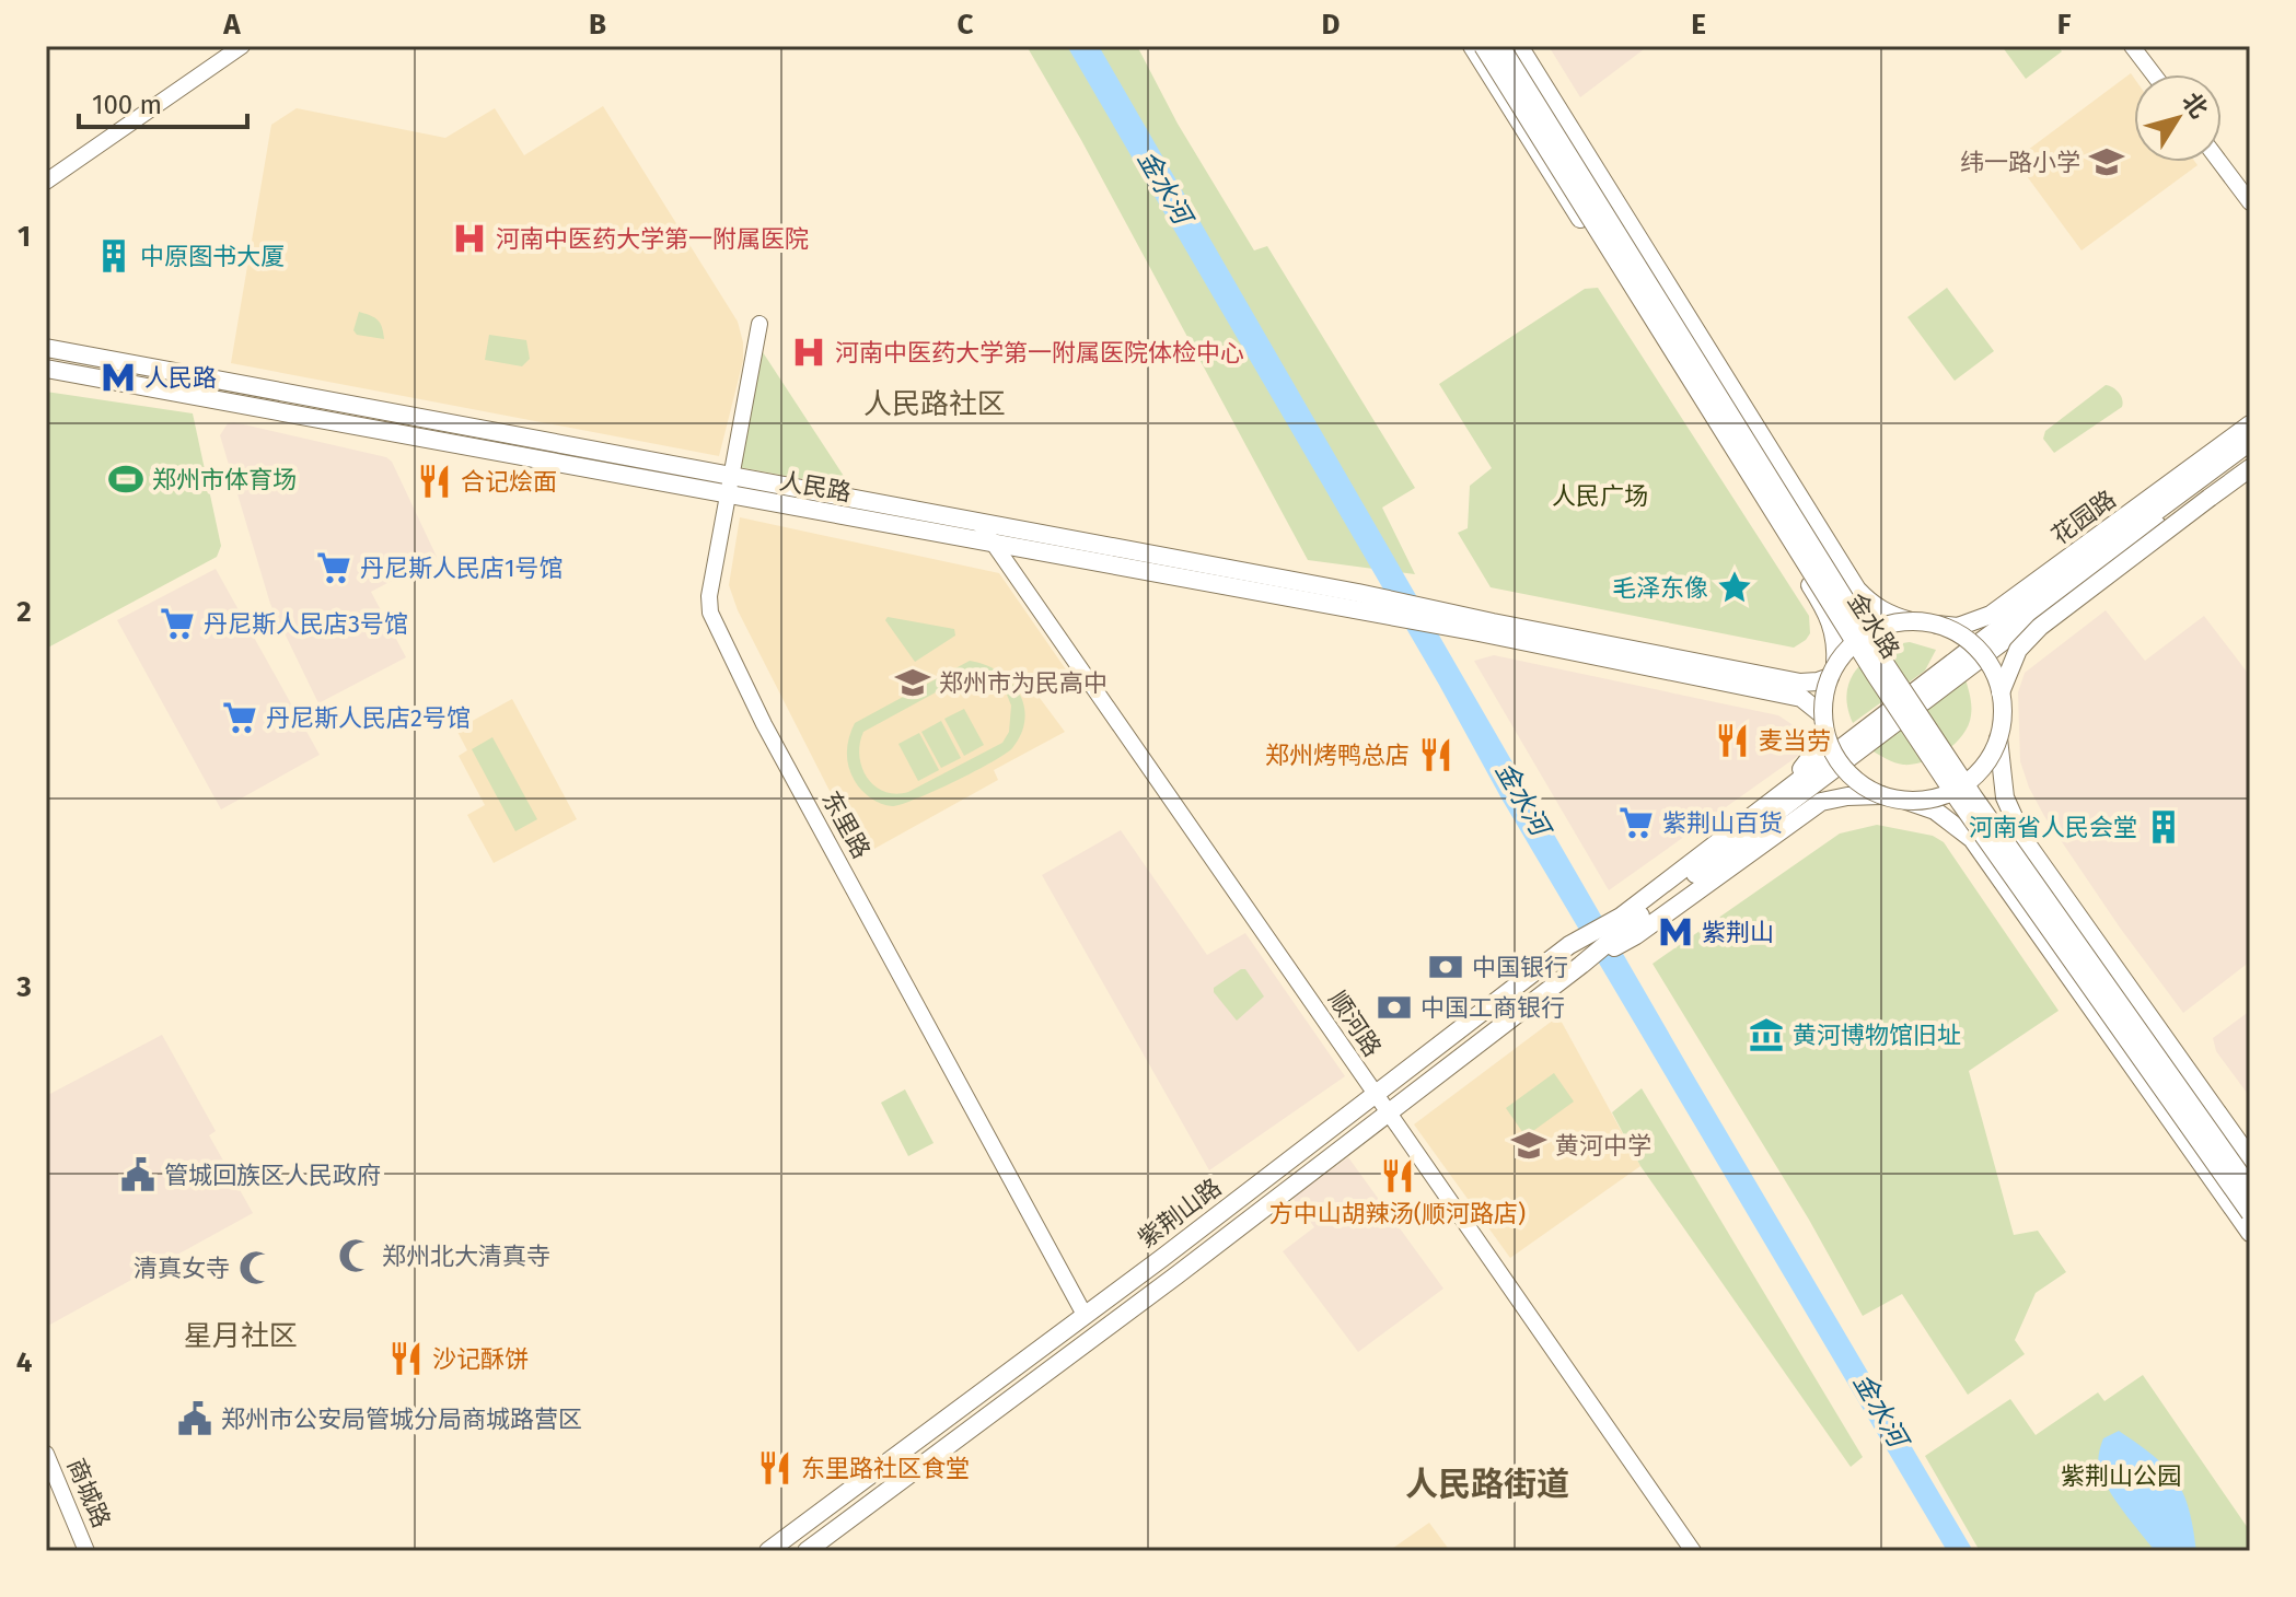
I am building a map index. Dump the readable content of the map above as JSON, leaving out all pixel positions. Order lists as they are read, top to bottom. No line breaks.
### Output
{"streets":{"main road":["人民路","花园路","金水路","紫荆山路"],"street":["东里路","顺河路","商城路"]},"crossings":[["人民路","花园路"],["人民路","东里路"],["人民路","顺河路"],["东里路","紫荆山路"],["顺河路","紫荆山路"]],"districts":["人民路社区","星月社区","人民路街道"],"water":["金水河"],"parks":["人民广场","紫荆山公园"],"places":{"school or university":["纬一路小学","郑州市为民高中","黄河中学"],"hospital":["河南中医药大学第一附属医院","河南中医药大学第一附属医院体检中心"],"building":["中原图书大厦","河南省人民会堂"],"metro station":["人民路","紫荆山"],"sports":["郑州市体育场"],"restaurant":["合记烩面","麦当劳","郑州烤鸭总店","方中山胡辣汤(顺河路店)","沙记酥饼","东里路社区食堂"],"supermarket":["丹尼斯人民店1号馆","丹尼斯人民店3号馆","丹尼斯人民店2号馆","紫荆山百货"],"place":["毛泽东像"],"bank":["中国银行","中国工商银行"],"museum":["黄河博物馆旧址"],"public building":["管城回族区人民政府","郑州市公安局管城分局商城路营区"],"mosque":["郑州北大清真寺","清真女寺"]},"scale_bar":"100 m","north":"top right","grid":{"columns":["A","B","C","D","E","F"],"rows":["1","2","3","4"]}}
